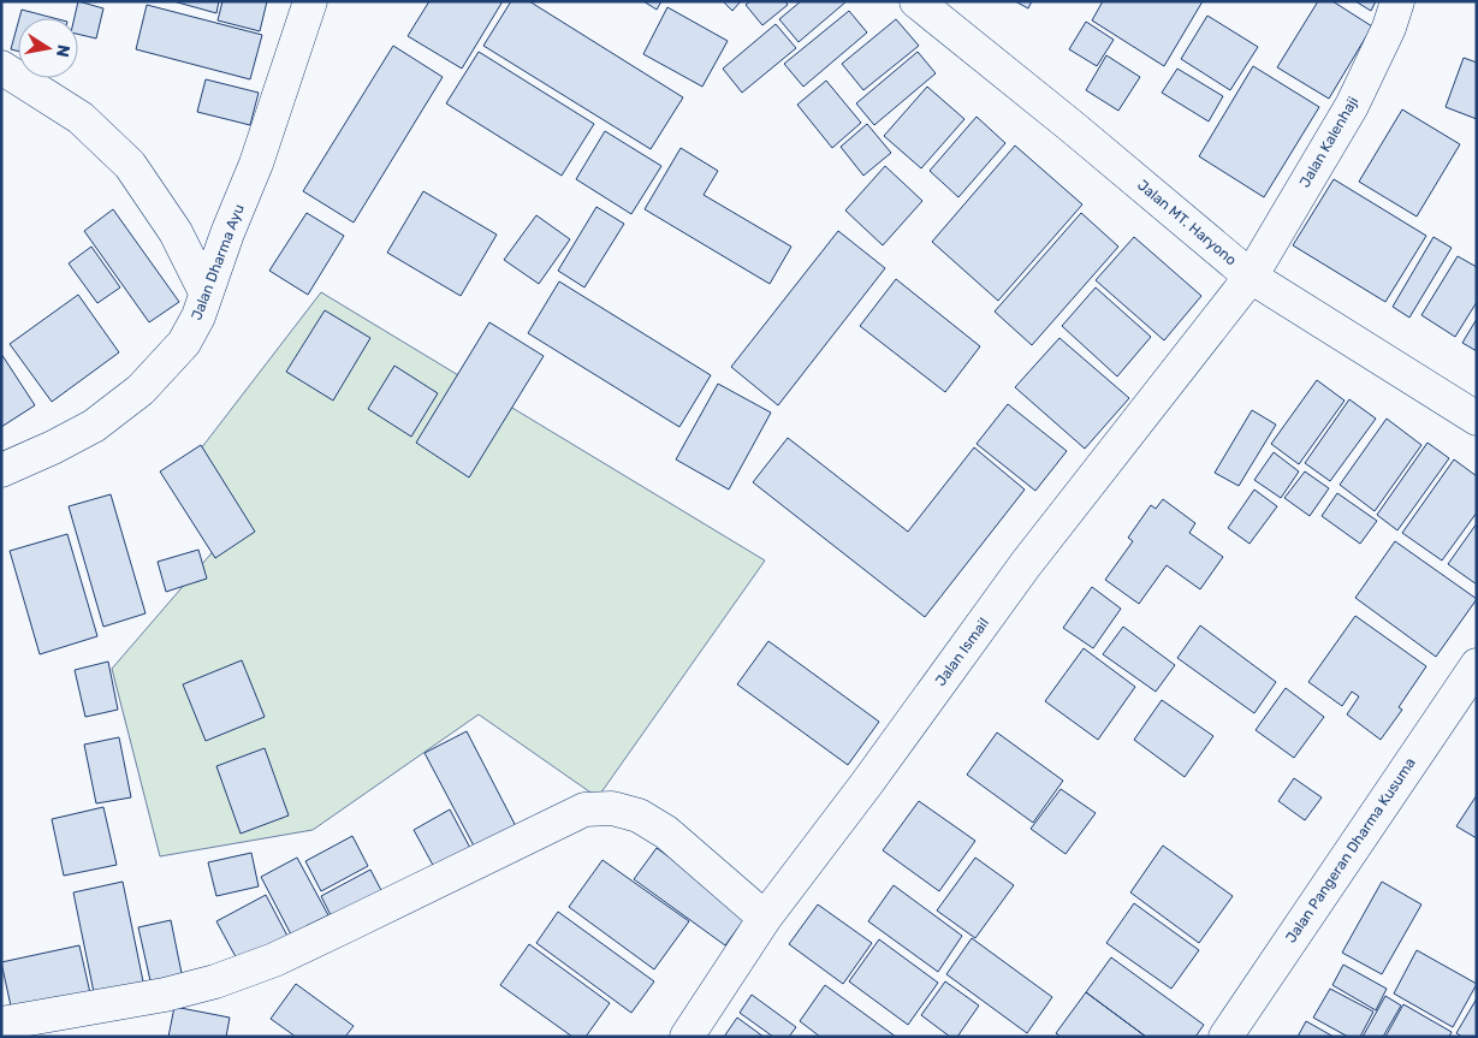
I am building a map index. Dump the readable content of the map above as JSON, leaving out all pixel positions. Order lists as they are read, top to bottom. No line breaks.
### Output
{"streets":{"street":["Jalan Kalenhaji","Jalan MT. Haryono","Jalan Dharma Ayu","Jalan Ismail","Jalan Pangeran Dharma Kusuma"]},"crossings":[["Jalan Kalenhaji","Jalan MT. Haryono"],["Jalan Kalenhaji","Jalan Ismail"],["Jalan MT. Haryono","Jalan Ismail"]],"north":"right"}
